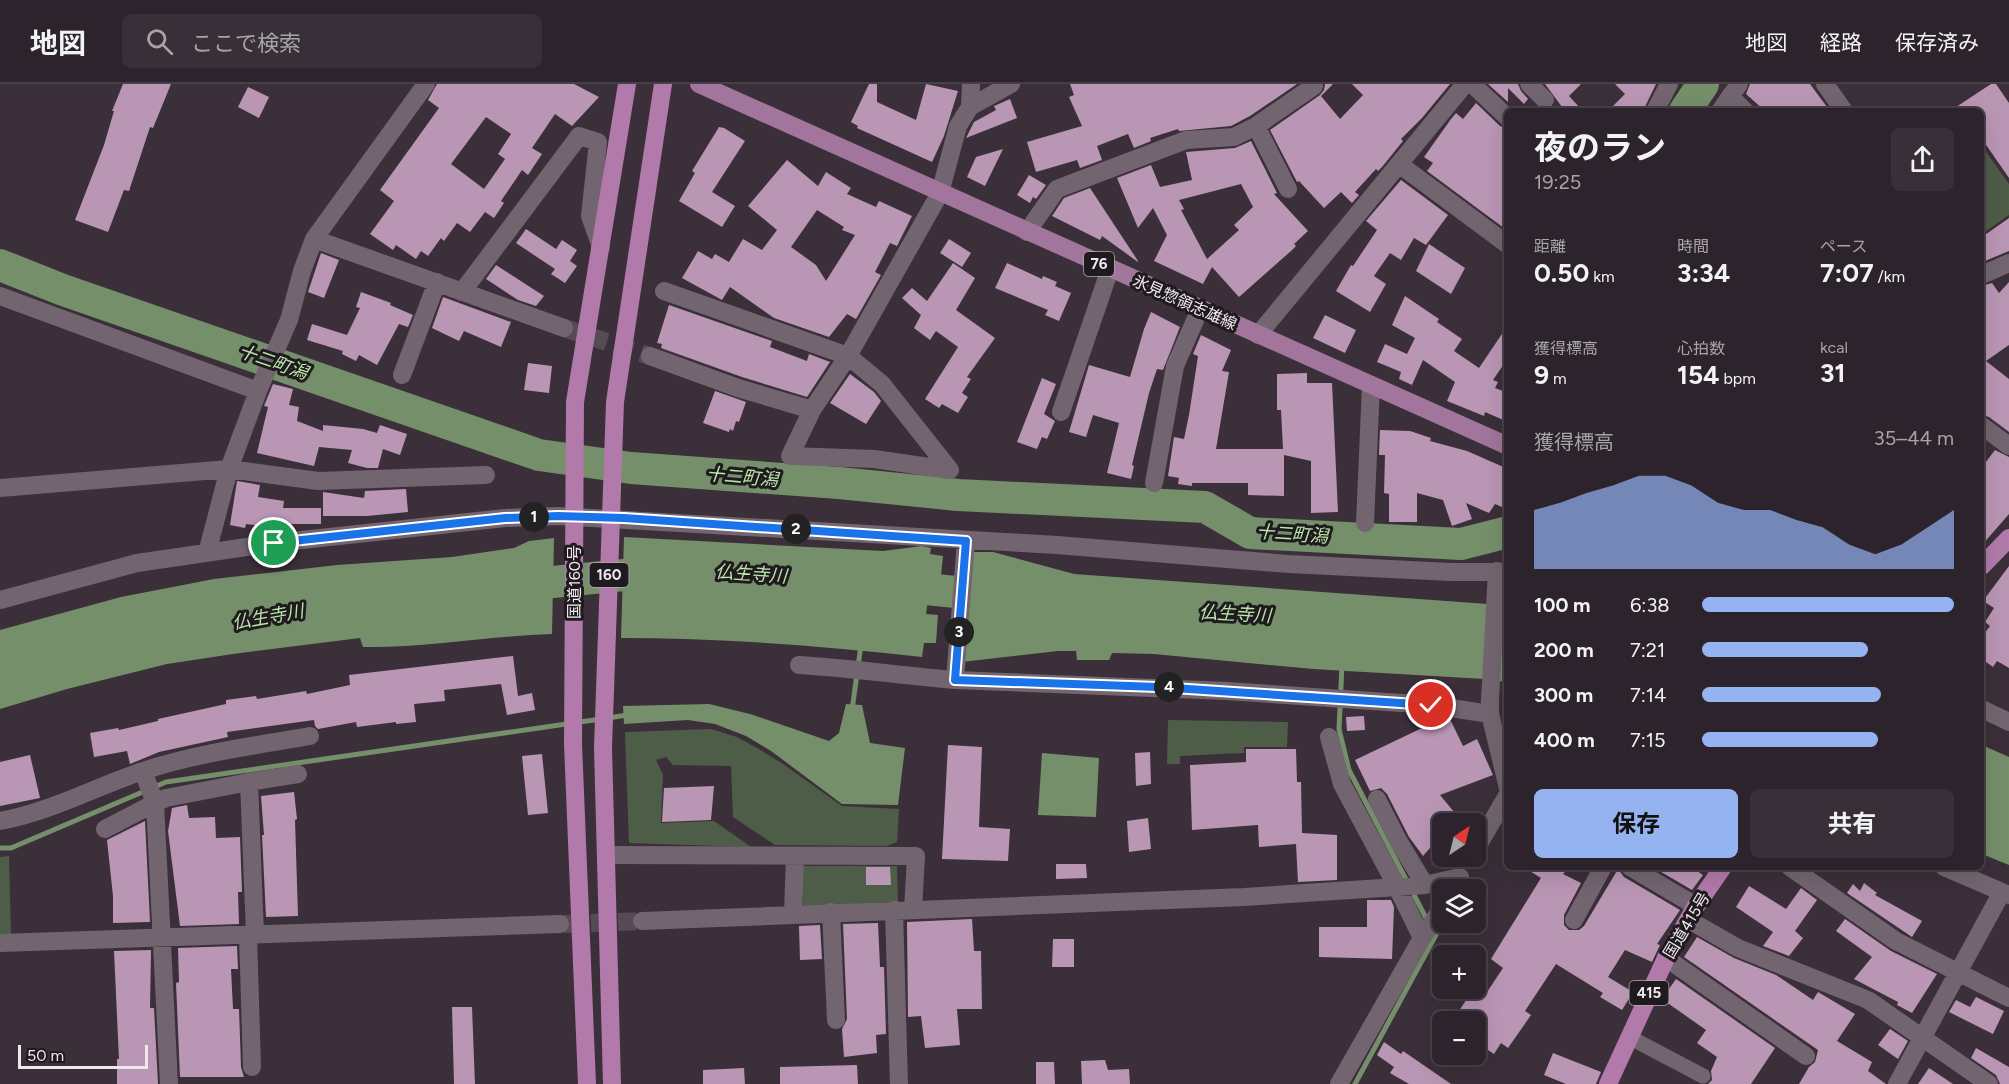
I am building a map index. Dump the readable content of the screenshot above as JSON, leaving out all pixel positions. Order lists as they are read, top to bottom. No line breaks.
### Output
{"streets":{"highway":["160","国道160号","国道415号","415"],"main road":["76","氷見惣領志雄線"]},"water":["十二町潟","仏生寺川"],"scale_bar":"50 m","north":"top right","page":{"header":"地図","search":"ここで検索","nav":["地図","経路","保存済み"],"heading":["夜のラン","19:25"],"stats":[["距離","0.50 km"],["時間","3:34"],["ペース","7:07 /km"],["獲得標高","9 m"],["心拍数","154 bpm"],["kcal","31"]],"chart":["獲得標高","35–44 m"],"pins":["1","2","3","4"],"list":[{"name":"100 m","note":"6:38"},{"name":"200 m","note":"7:21"},{"name":"300 m","note":"7:14"},{"name":"400 m","note":"7:15"}],"buttons":["保存","共有"],"map_buttons":["+","−"],"scale":"50 m"}}
